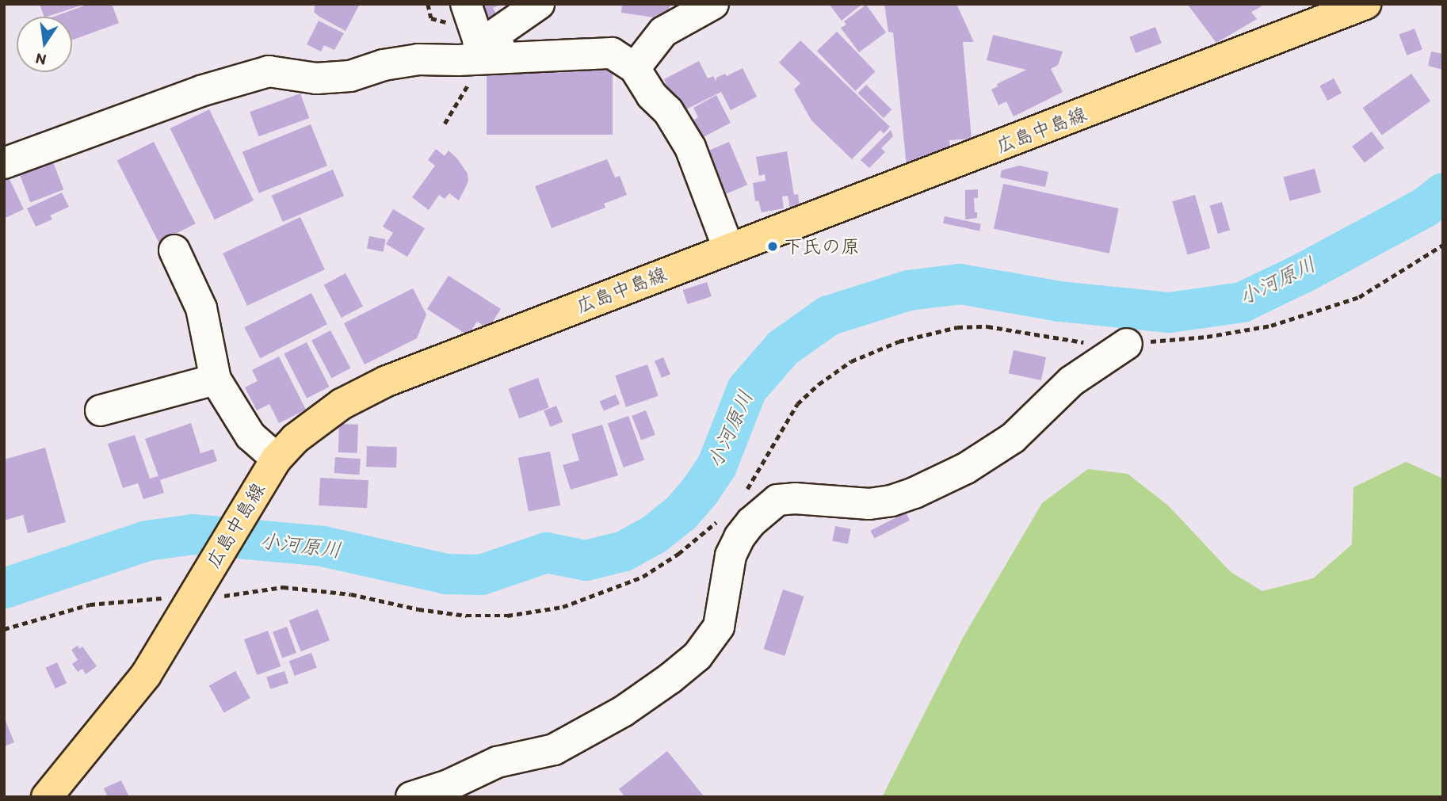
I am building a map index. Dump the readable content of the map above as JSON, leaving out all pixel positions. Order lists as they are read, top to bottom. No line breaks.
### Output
{"streets":{"main road":["広島中島線"]},"water":["小河原川"],"places":["下氏の原"],"north":"bottom"}
